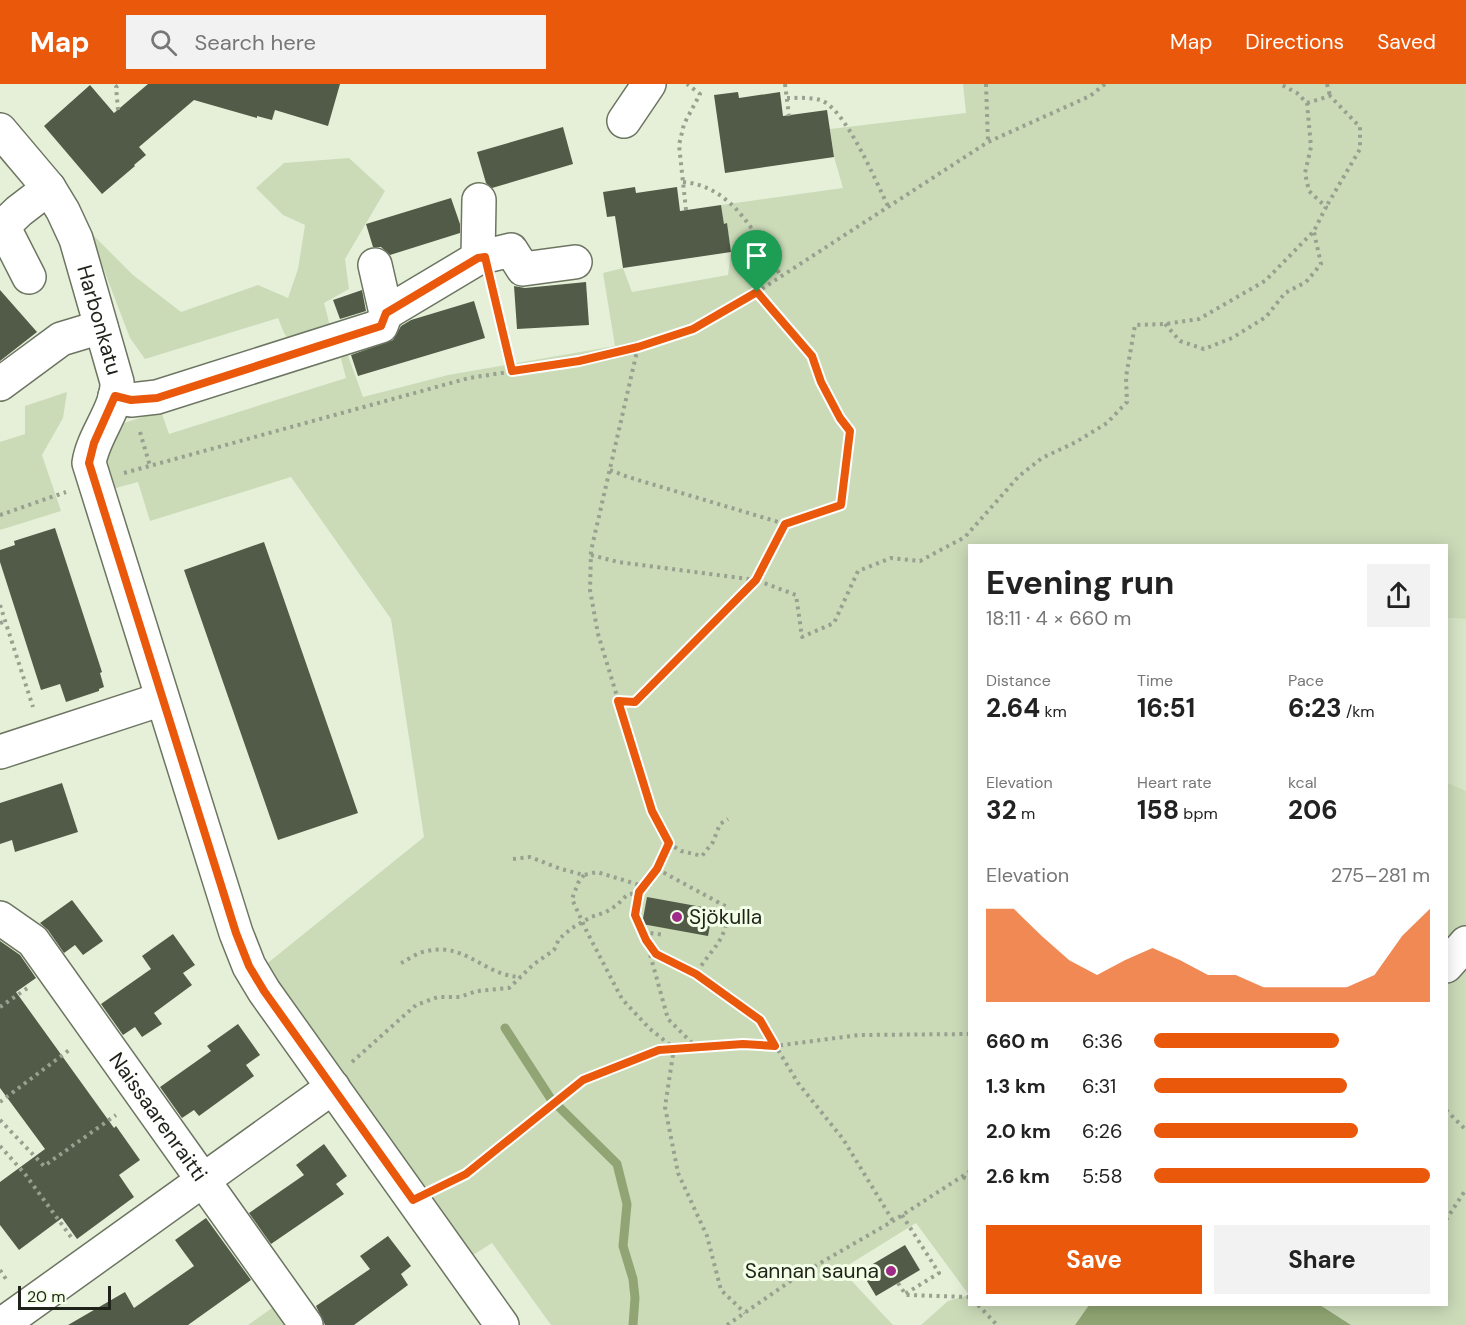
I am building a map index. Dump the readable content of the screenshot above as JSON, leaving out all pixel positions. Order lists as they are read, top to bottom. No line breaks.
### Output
{"streets":{"street":["Harbonkatu","Naissaarenraitti"]},"places":["Sjökulla","Sannan sauna"],"scale_bar":"20 m","page":{"header":"Map","search":"Search here","nav":["Map","Directions","Saved"],"heading":["Evening run","18:11 · 4 × 660 m"],"stats":[["Distance","2.64 km"],["Time","16:51"],["Pace","6:23 /km"],["Elevation","32 m"],["Heart rate","158 bpm"],["kcal","206"]],"chart":["Elevation","275–281 m"],"list":[{"name":"660 m","note":"6:36"},{"name":"1.3 km","note":"6:31"},{"name":"2.0 km","note":"6:26"},{"name":"2.6 km","note":"5:58"}],"buttons":["Save","Share"],"scale":"20 m"}}
